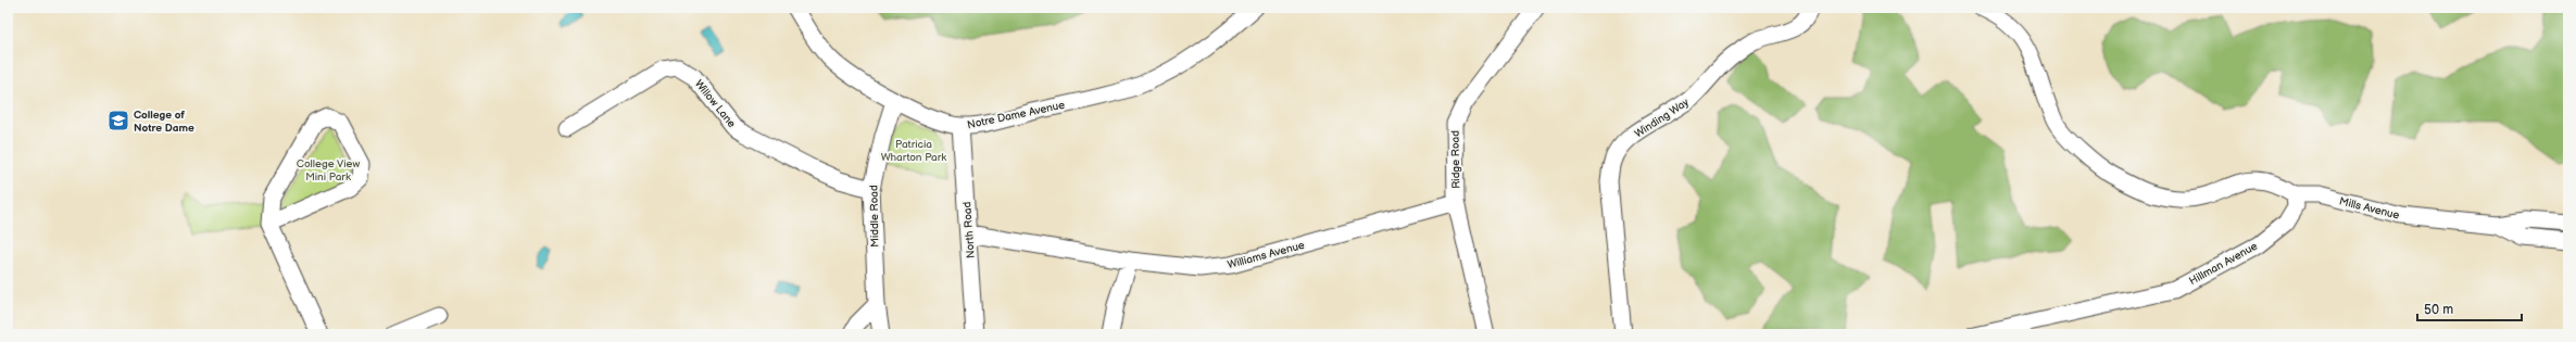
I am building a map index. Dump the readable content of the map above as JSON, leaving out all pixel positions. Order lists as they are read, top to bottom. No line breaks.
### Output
{"streets":{"street":["Willow Lane","Notre Dame Avenue","Winding Way","Ridge Road","Mills Avenue","Middle Road","North Road","Williams Avenue","Hillman Avenue"]},"crossings":[["Willow Lane","Middle Road"],["Notre Dame Avenue","Middle Road"],["Notre Dame Avenue","North Road"],["Ridge Road","Williams Avenue"],["Mills Avenue","Hillman Avenue"],["North Road","Williams Avenue"]],"parks":["Patricia Wharton Park","College View Mini Park"],"places":{"school or university":["College of Notre Dame"]},"scale_bar":"50 m"}
